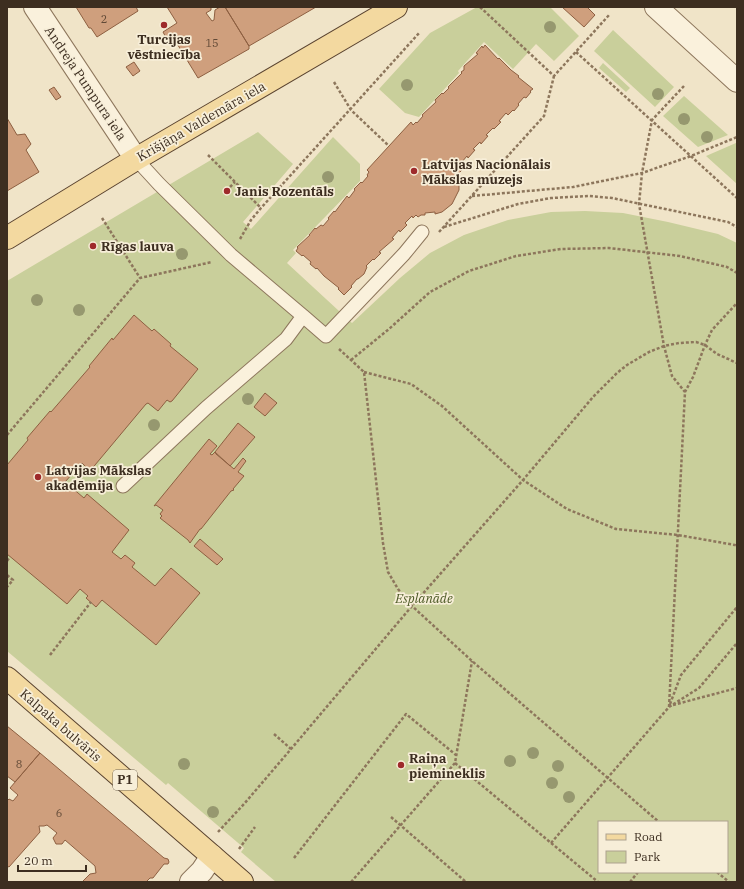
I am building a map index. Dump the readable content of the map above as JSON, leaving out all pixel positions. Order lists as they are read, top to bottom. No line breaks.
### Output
{"streets":{"main road":["Krišjāņa Valdemāra iela","Kalpaka bulvāris","P1"],"street":["Andreja Pumpura iela"]},"crossings":[["Andreja Pumpura iela","Krišjāņa Valdemāra iela"]],"parks":["Esplanāde"],"places":["Turcijas vēstniecība","Latvijas Nacionālais Mākslas muzejs","Janis Rozentāls","Rīgas lauva","Latvijas Mākslas akadēmija","Raiņa piemineklis"],"house_numbers":["2","15","8","6"],"legend":["Road","Park"],"scale_bar":"20 m"}
